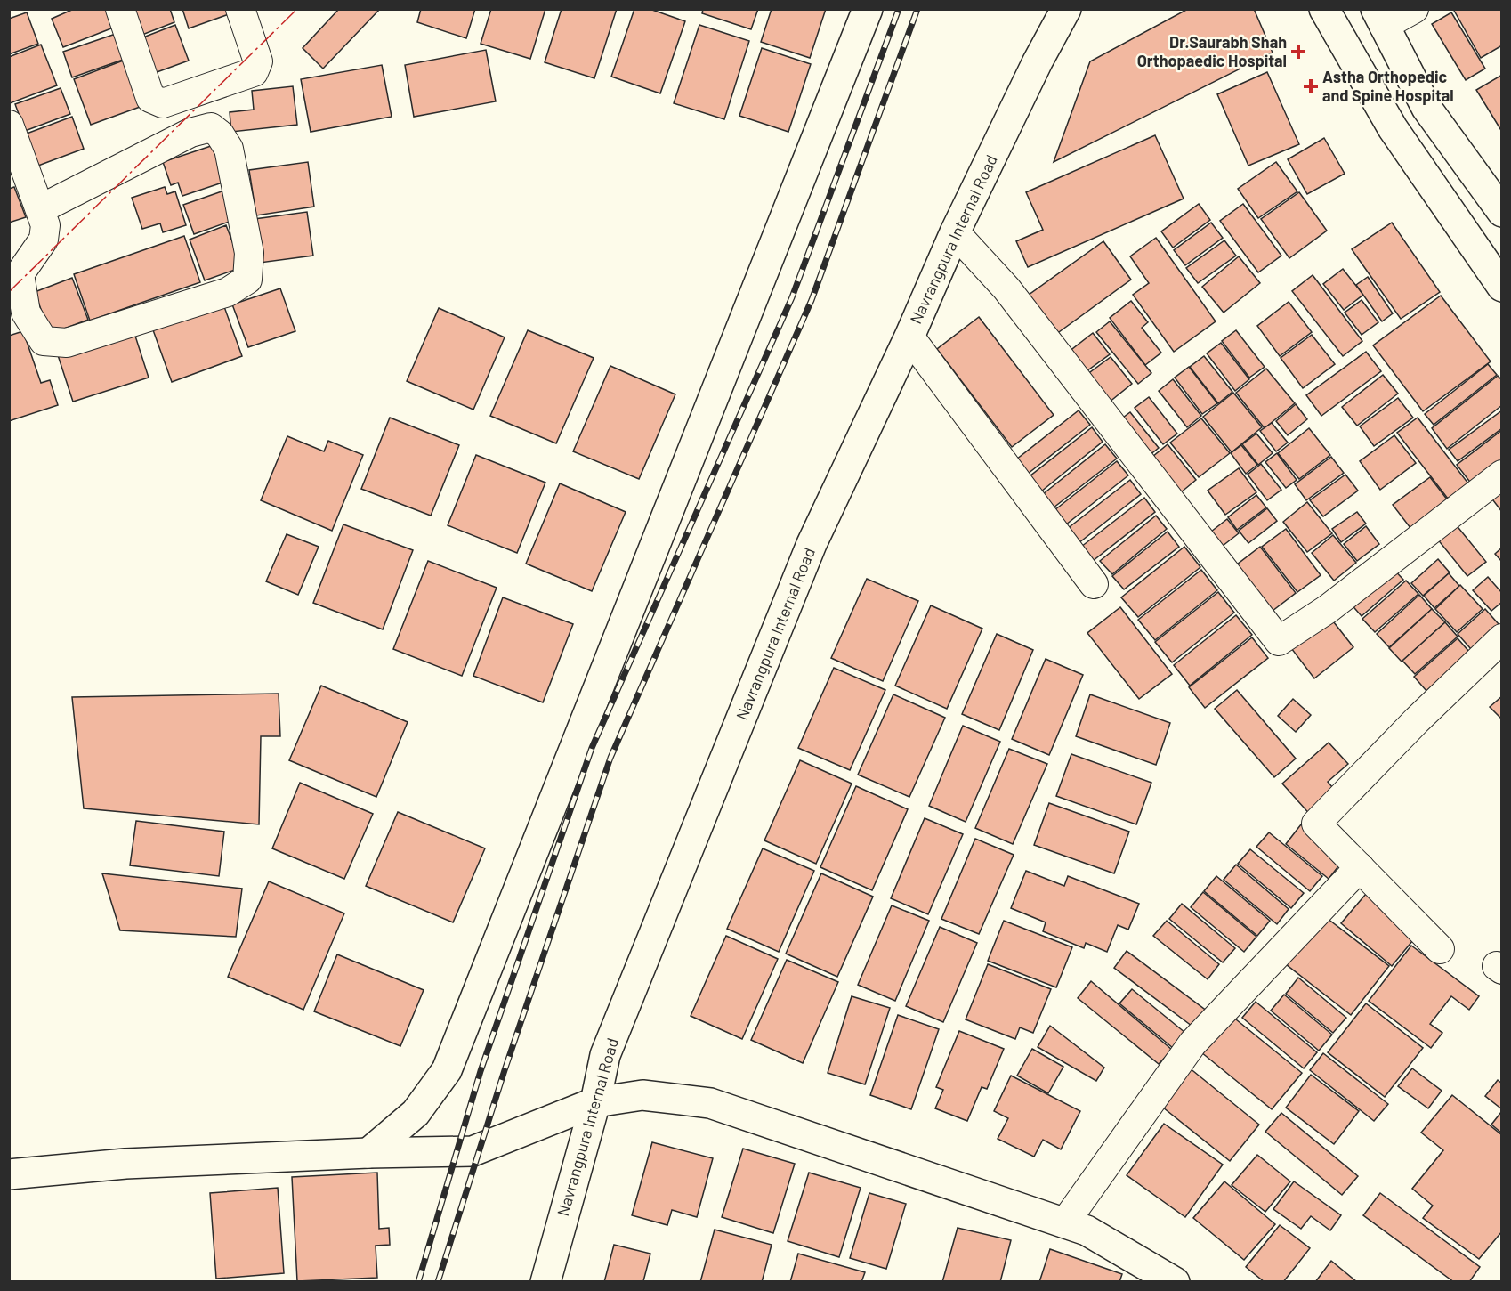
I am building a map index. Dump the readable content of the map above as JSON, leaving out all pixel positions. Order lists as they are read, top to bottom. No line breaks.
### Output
{"streets":{"street":["Navrangpura Internal Road"]},"places":{"health":["Dr.Saurabh Shah Orthopaedic Hospital","Astha Orthopedic and Spine Hospital"]}}
